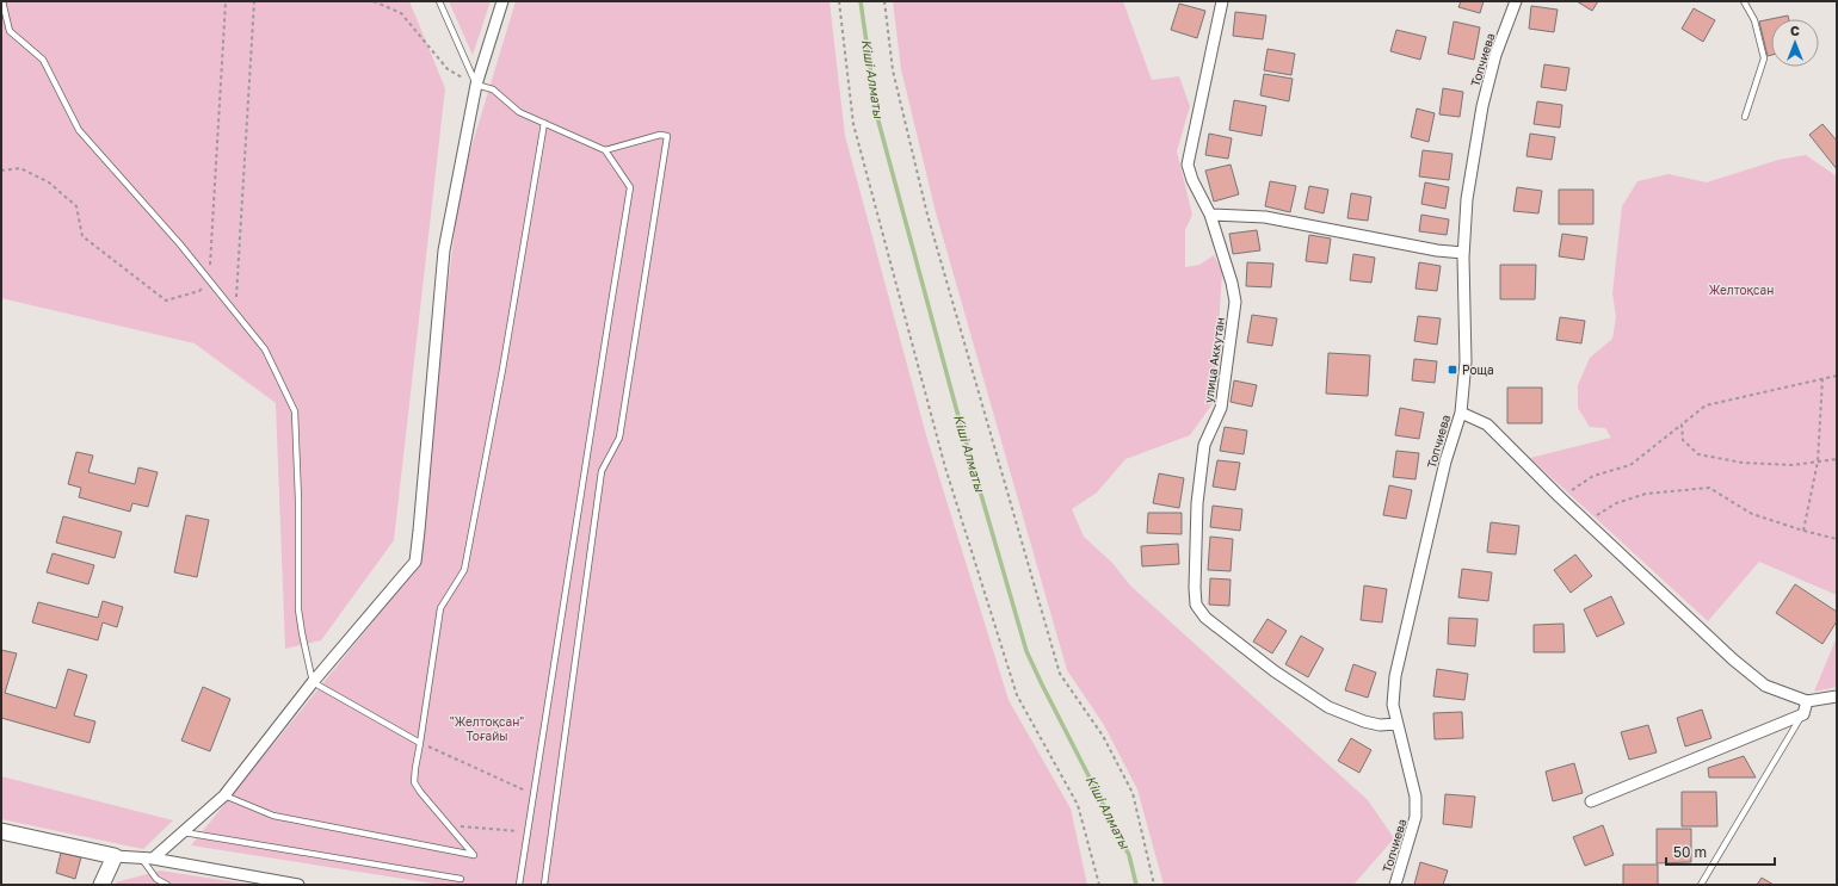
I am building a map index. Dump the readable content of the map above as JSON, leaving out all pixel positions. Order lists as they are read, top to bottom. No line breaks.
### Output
{"streets":{"street":["Топчиева","улица Аккутан"]},"crossings":[["Топчиева","улица Аккутан"]],"water":["Кіші Алматы"],"parks":["Желтоқсан","\"Желтоқсан\" Тоғайы"],"places":{"transit":["Роща"]},"scale_bar":"50 m","north":"top"}
